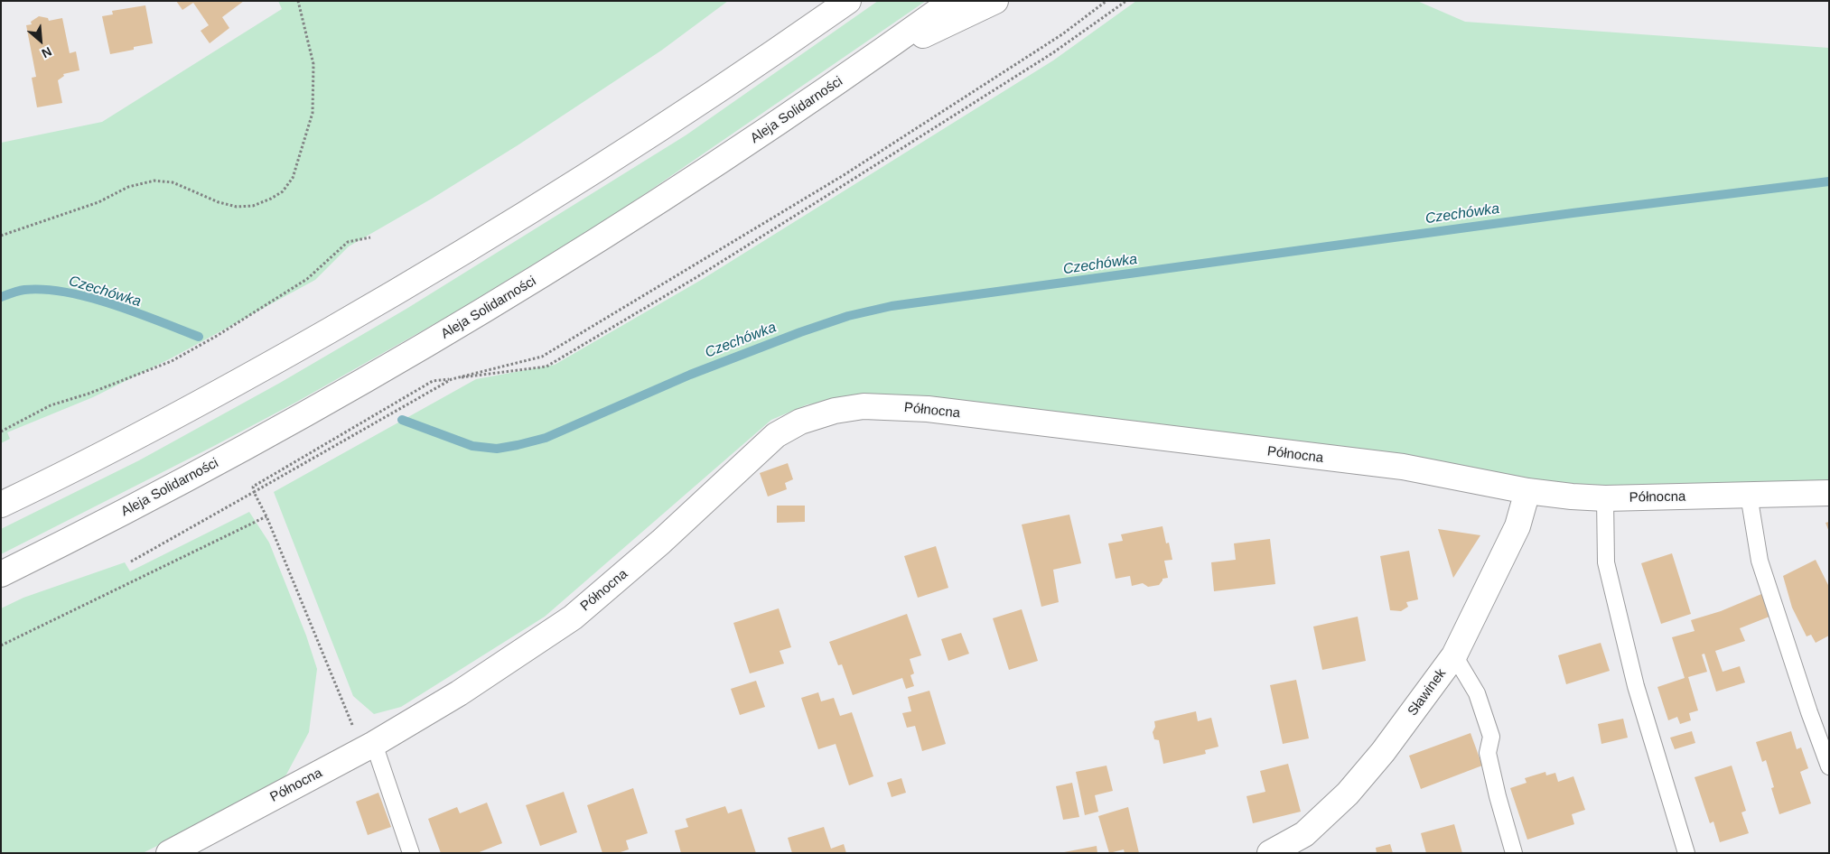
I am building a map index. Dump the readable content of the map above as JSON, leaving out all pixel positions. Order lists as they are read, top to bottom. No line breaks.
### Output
{"streets":{"street":["Aleja Solidarności","Północna","Sławinek"]},"crossings":[["Północna","Sławinek"]],"water":["Czechówka"],"north":"bottom right"}
